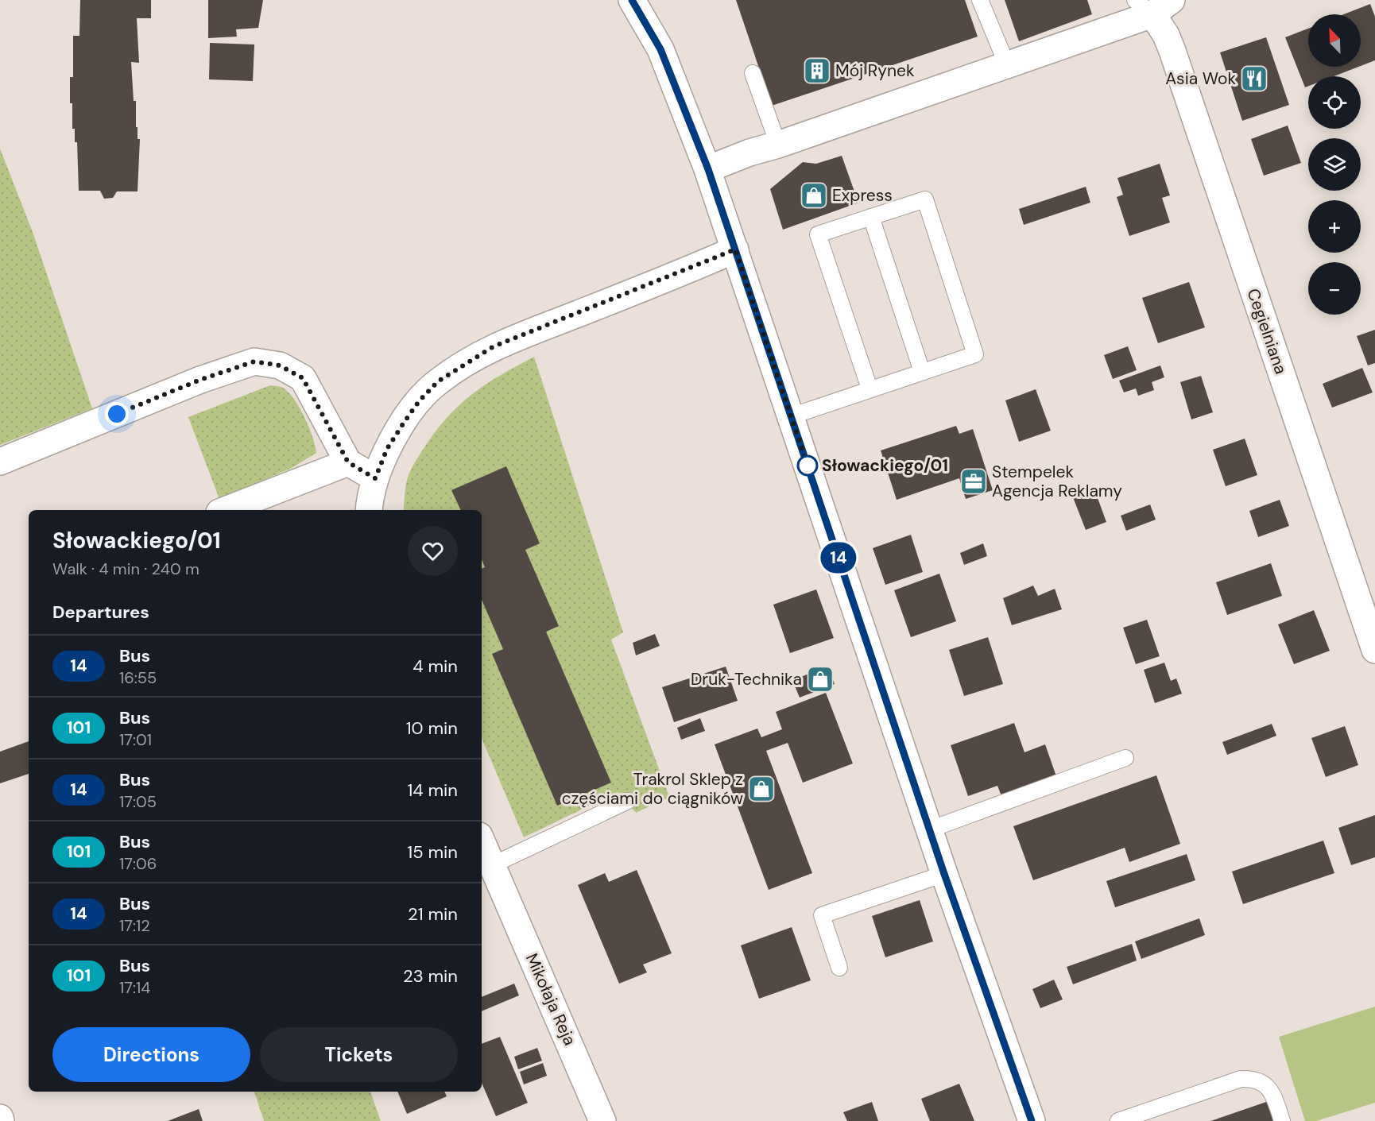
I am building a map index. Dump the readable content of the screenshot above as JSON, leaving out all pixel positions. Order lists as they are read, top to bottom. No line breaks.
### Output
{"streets":{"street":["Cegielniana","Mikołaja Reja"]},"places":{"building":["Mój Rynek"],"restaurant":["Asia Wok"],"shop":["Express","Druk-Technika","Trakrol Sklep z częściami do ciągników"],"other":["Słowackiego/01"],"office":["Stempelek Agencja Reklamy"]},"lines":["bus line 14"],"north":"top left","page":{"on_map":"14","map_buttons":["+","−"],"heading":[["Słowackiego/01","Walk · 4 min · 240 m"],"Departures"],"list":[{"mark":"14","name":"Bus","note":"16:55","value":"4 min"},{"mark":"101","name":"Bus","note":"17:01","value":"10 min"},{"mark":"14","name":"Bus","note":"17:05","value":"14 min"},{"mark":"101","name":"Bus","note":"17:06","value":"15 min"},{"mark":"14","name":"Bus","note":"17:12","value":"21 min"},{"mark":"101","name":"Bus","note":"17:14","value":"23 min"}],"buttons":["Directions","Tickets"]}}
